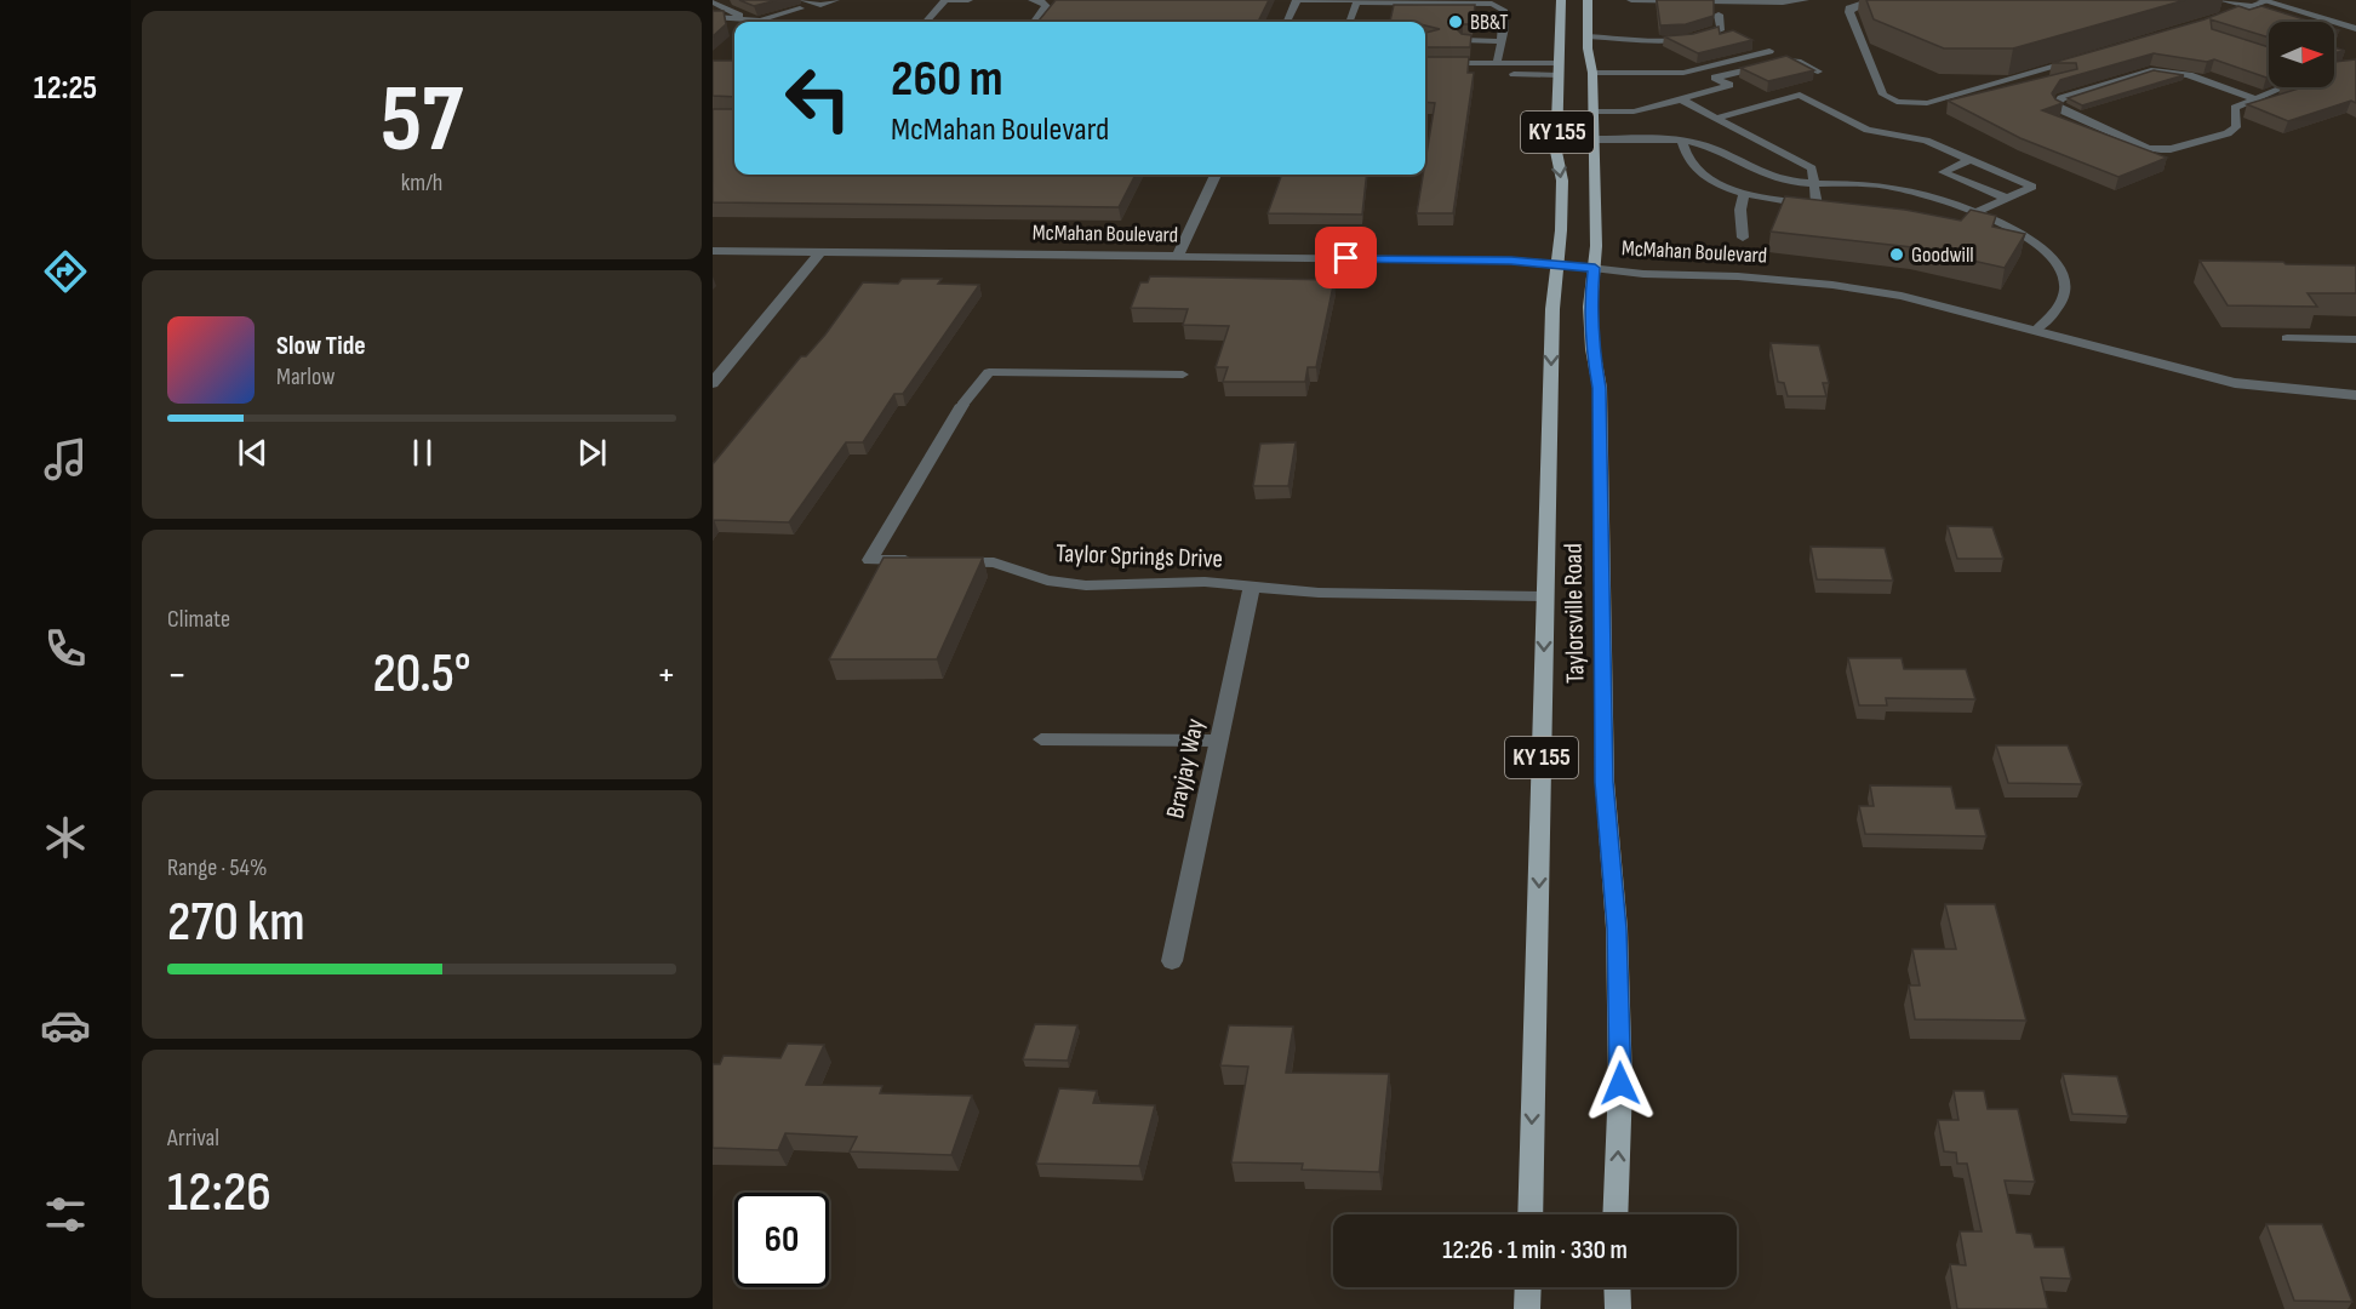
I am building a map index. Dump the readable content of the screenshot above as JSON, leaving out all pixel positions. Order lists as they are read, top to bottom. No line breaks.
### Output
{"streets":{"main road":["KY 155","Taylorsville Road"],"street":["McMahan Boulevard","Taylor Springs Drive","Brayjay Way"]},"crossings":[["McMahan Boulevard","Taylorsville Road"],["Taylor Springs Drive","Taylorsville Road"],["Taylor Springs Drive","Brayjay Way"]],"places":["BB&T","Goodwill"],"north":"right","page":{"tabs":"12:25","tile":[["57","km/h"],"Climate",["Range · 54%","270 km"],["Arrival","12:26"]],"turn":["260 m","McMahan Boulevard"],"song":["Slow Tide","Marlow"],"heat":["−","20.5°","+"],"limit":"60","trip":"12:26 · 1 min · 330 m"}}
